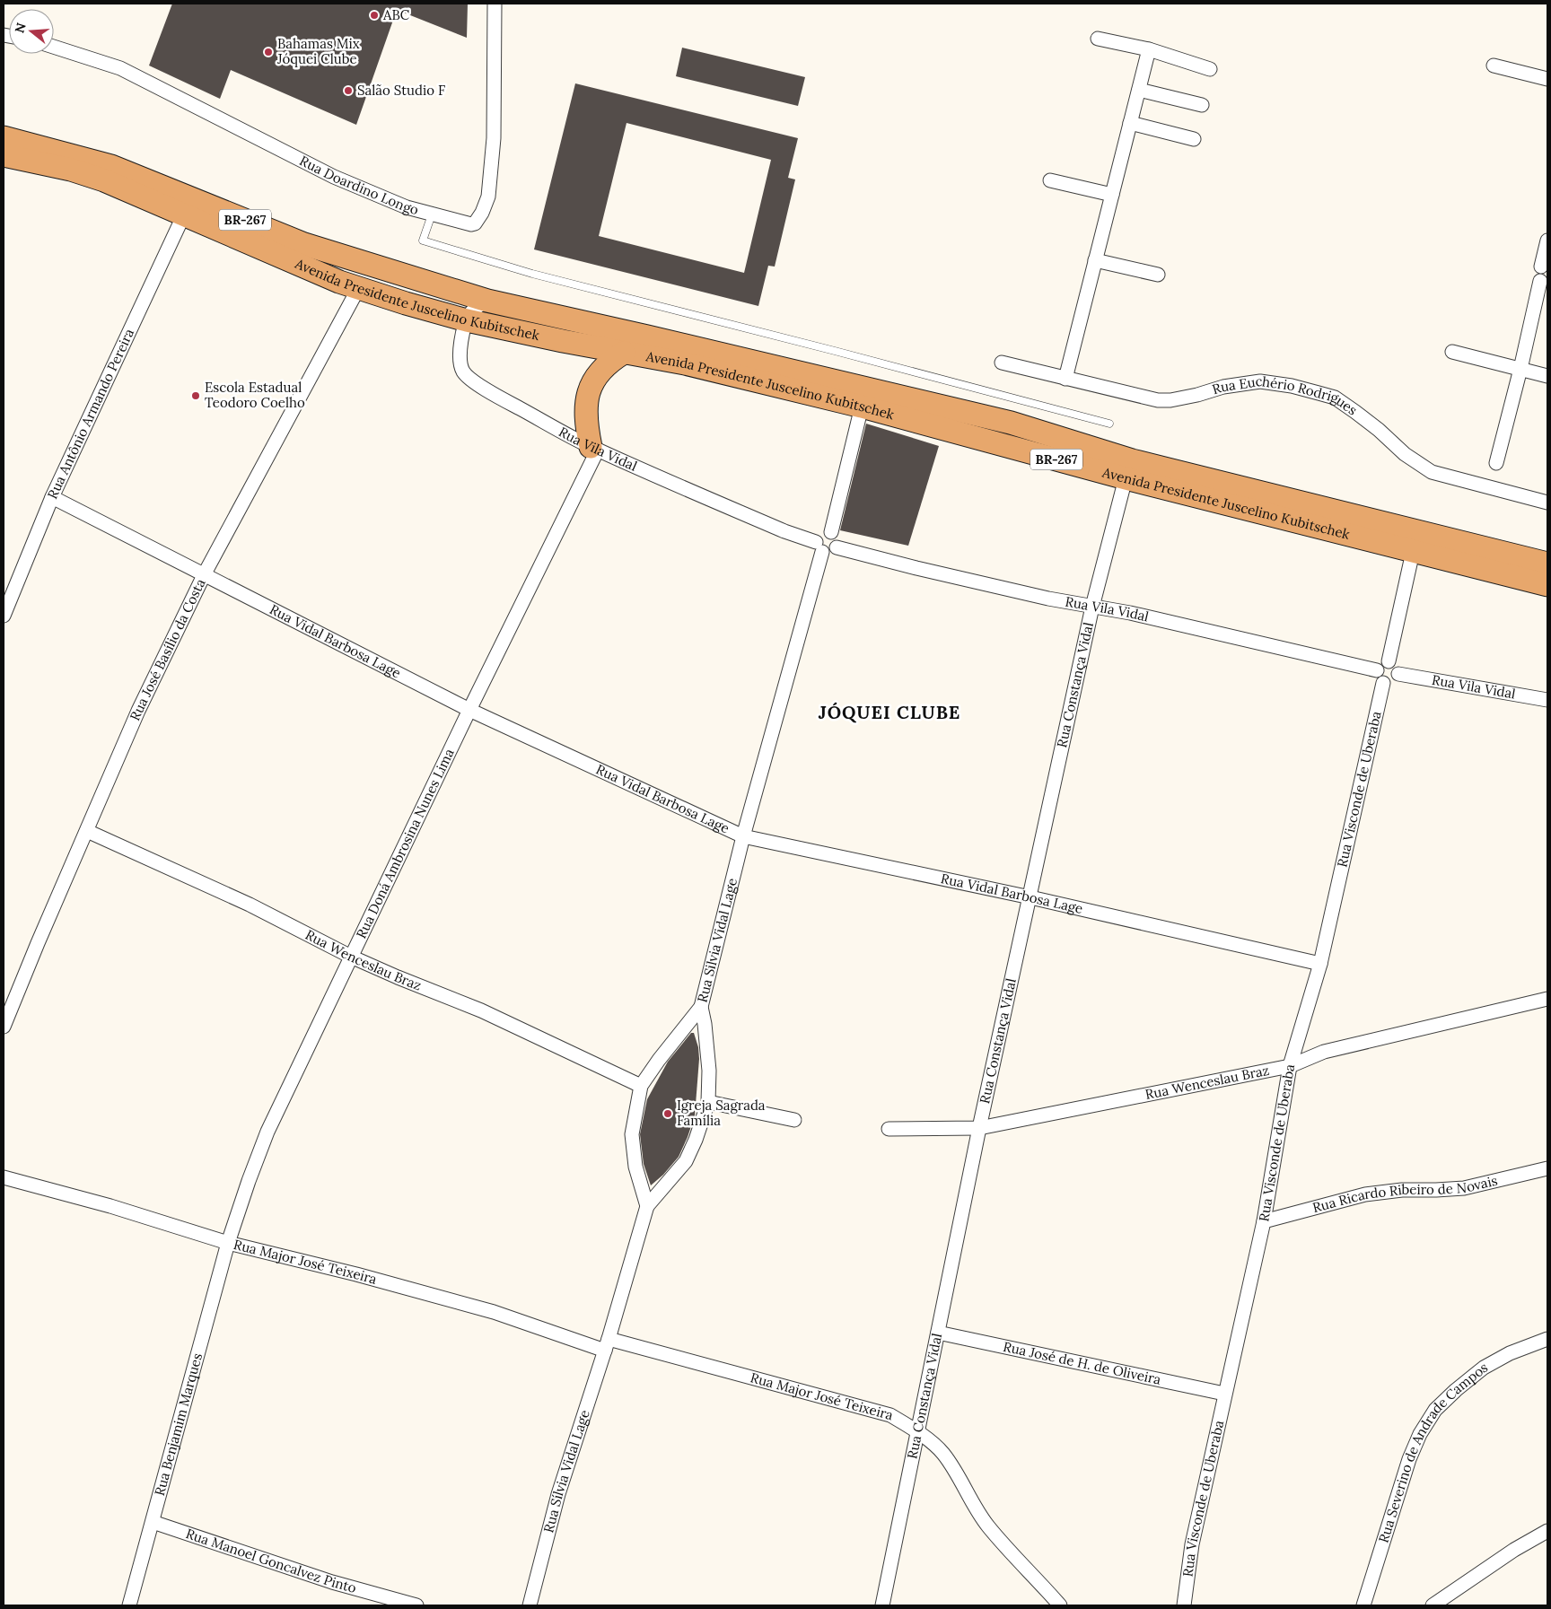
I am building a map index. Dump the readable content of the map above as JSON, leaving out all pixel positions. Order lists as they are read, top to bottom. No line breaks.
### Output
{"streets":{"highway":["BR-267","Avenida Presidente Juscelino Kubitschek"],"street":["Rua Doardino Longo","Rua Euchério Rodrigues","Rua Antônio Armando Pereira","Rua Vila Vidal","Rua Vidal Barbosa Lage","Rua José Basílio da Costa","Rua Constança Vidal","Rua Visconde de Uberaba","Rua Doná Ambrosina Nunes Lima","Rua Silvia Vidal Lage","Rua Wenceslau Braz","Rua Ricardo Ribeiro de Novais","Rua Major José Teixeira","Rua José de H. de Oliveira","Rua Benjamim Marques","Rua Severino de Andrade Campos","Rua Sílvia Vidal Lage","Rua Manoel Goncalvez Pinto"]},"crossings":[["Avenida Presidente Juscelino Kubitschek","Rua Antônio Armando Pereira"],["Avenida Presidente Juscelino Kubitschek","Rua Vila Vidal"],["Avenida Presidente Juscelino Kubitschek","Rua José Basílio da Costa"],["Avenida Presidente Juscelino Kubitschek","Rua Constança Vidal"],["Rua Antônio Armando Pereira","Rua Vidal Barbosa Lage"],["Rua Vila Vidal","Rua Constança Vidal"],["Rua Vila Vidal","Rua Visconde de Uberaba"],["Rua Vila Vidal","Rua Doná Ambrosina Nunes Lima"],["Rua Vila Vidal","Rua Silvia Vidal Lage"],["Rua Vidal Barbosa Lage","Rua José Basílio da Costa"],["Rua Vidal Barbosa Lage","Rua Constança Vidal"],["Rua Vidal Barbosa Lage","Rua Visconde de Uberaba"],["Rua Vidal Barbosa Lage","Rua Doná Ambrosina Nunes Lima"],["Rua Vidal Barbosa Lage","Rua Silvia Vidal Lage"],["Rua José Basílio da Costa","Rua Wenceslau Braz"],["Rua Constança Vidal","Rua Wenceslau Braz"],["Rua Constança Vidal","Rua Major José Teixeira"],["Rua Constança Vidal","Rua José de H. de Oliveira"],["Rua Visconde de Uberaba","Rua Wenceslau Braz"],["Rua Visconde de Uberaba","Rua Ricardo Ribeiro de Novais"],["Rua Visconde de Uberaba","Rua José de H. de Oliveira"],["Rua Doná Ambrosina Nunes Lima","Rua Wenceslau Braz"],["Rua Doná Ambrosina Nunes Lima","Rua Major José Teixeira"],["Rua Doná Ambrosina Nunes Lima","Rua Benjamim Marques"],["Rua Silvia Vidal Lage","Rua Wenceslau Braz"],["Rua Major José Teixeira","Rua Benjamim Marques"],["Rua Major José Teixeira","Rua Sílvia Vidal Lage"],["Rua Benjamim Marques","Rua Manoel Goncalvez Pinto"]],"districts":["JÓQUEI CLUBE"],"places":["ABC","Bahamas Mix Jóquei Clube","Salão Studio F","Escola Estadual Teodoro Coelho","Igreja Sagrada Família"],"north":"left"}
